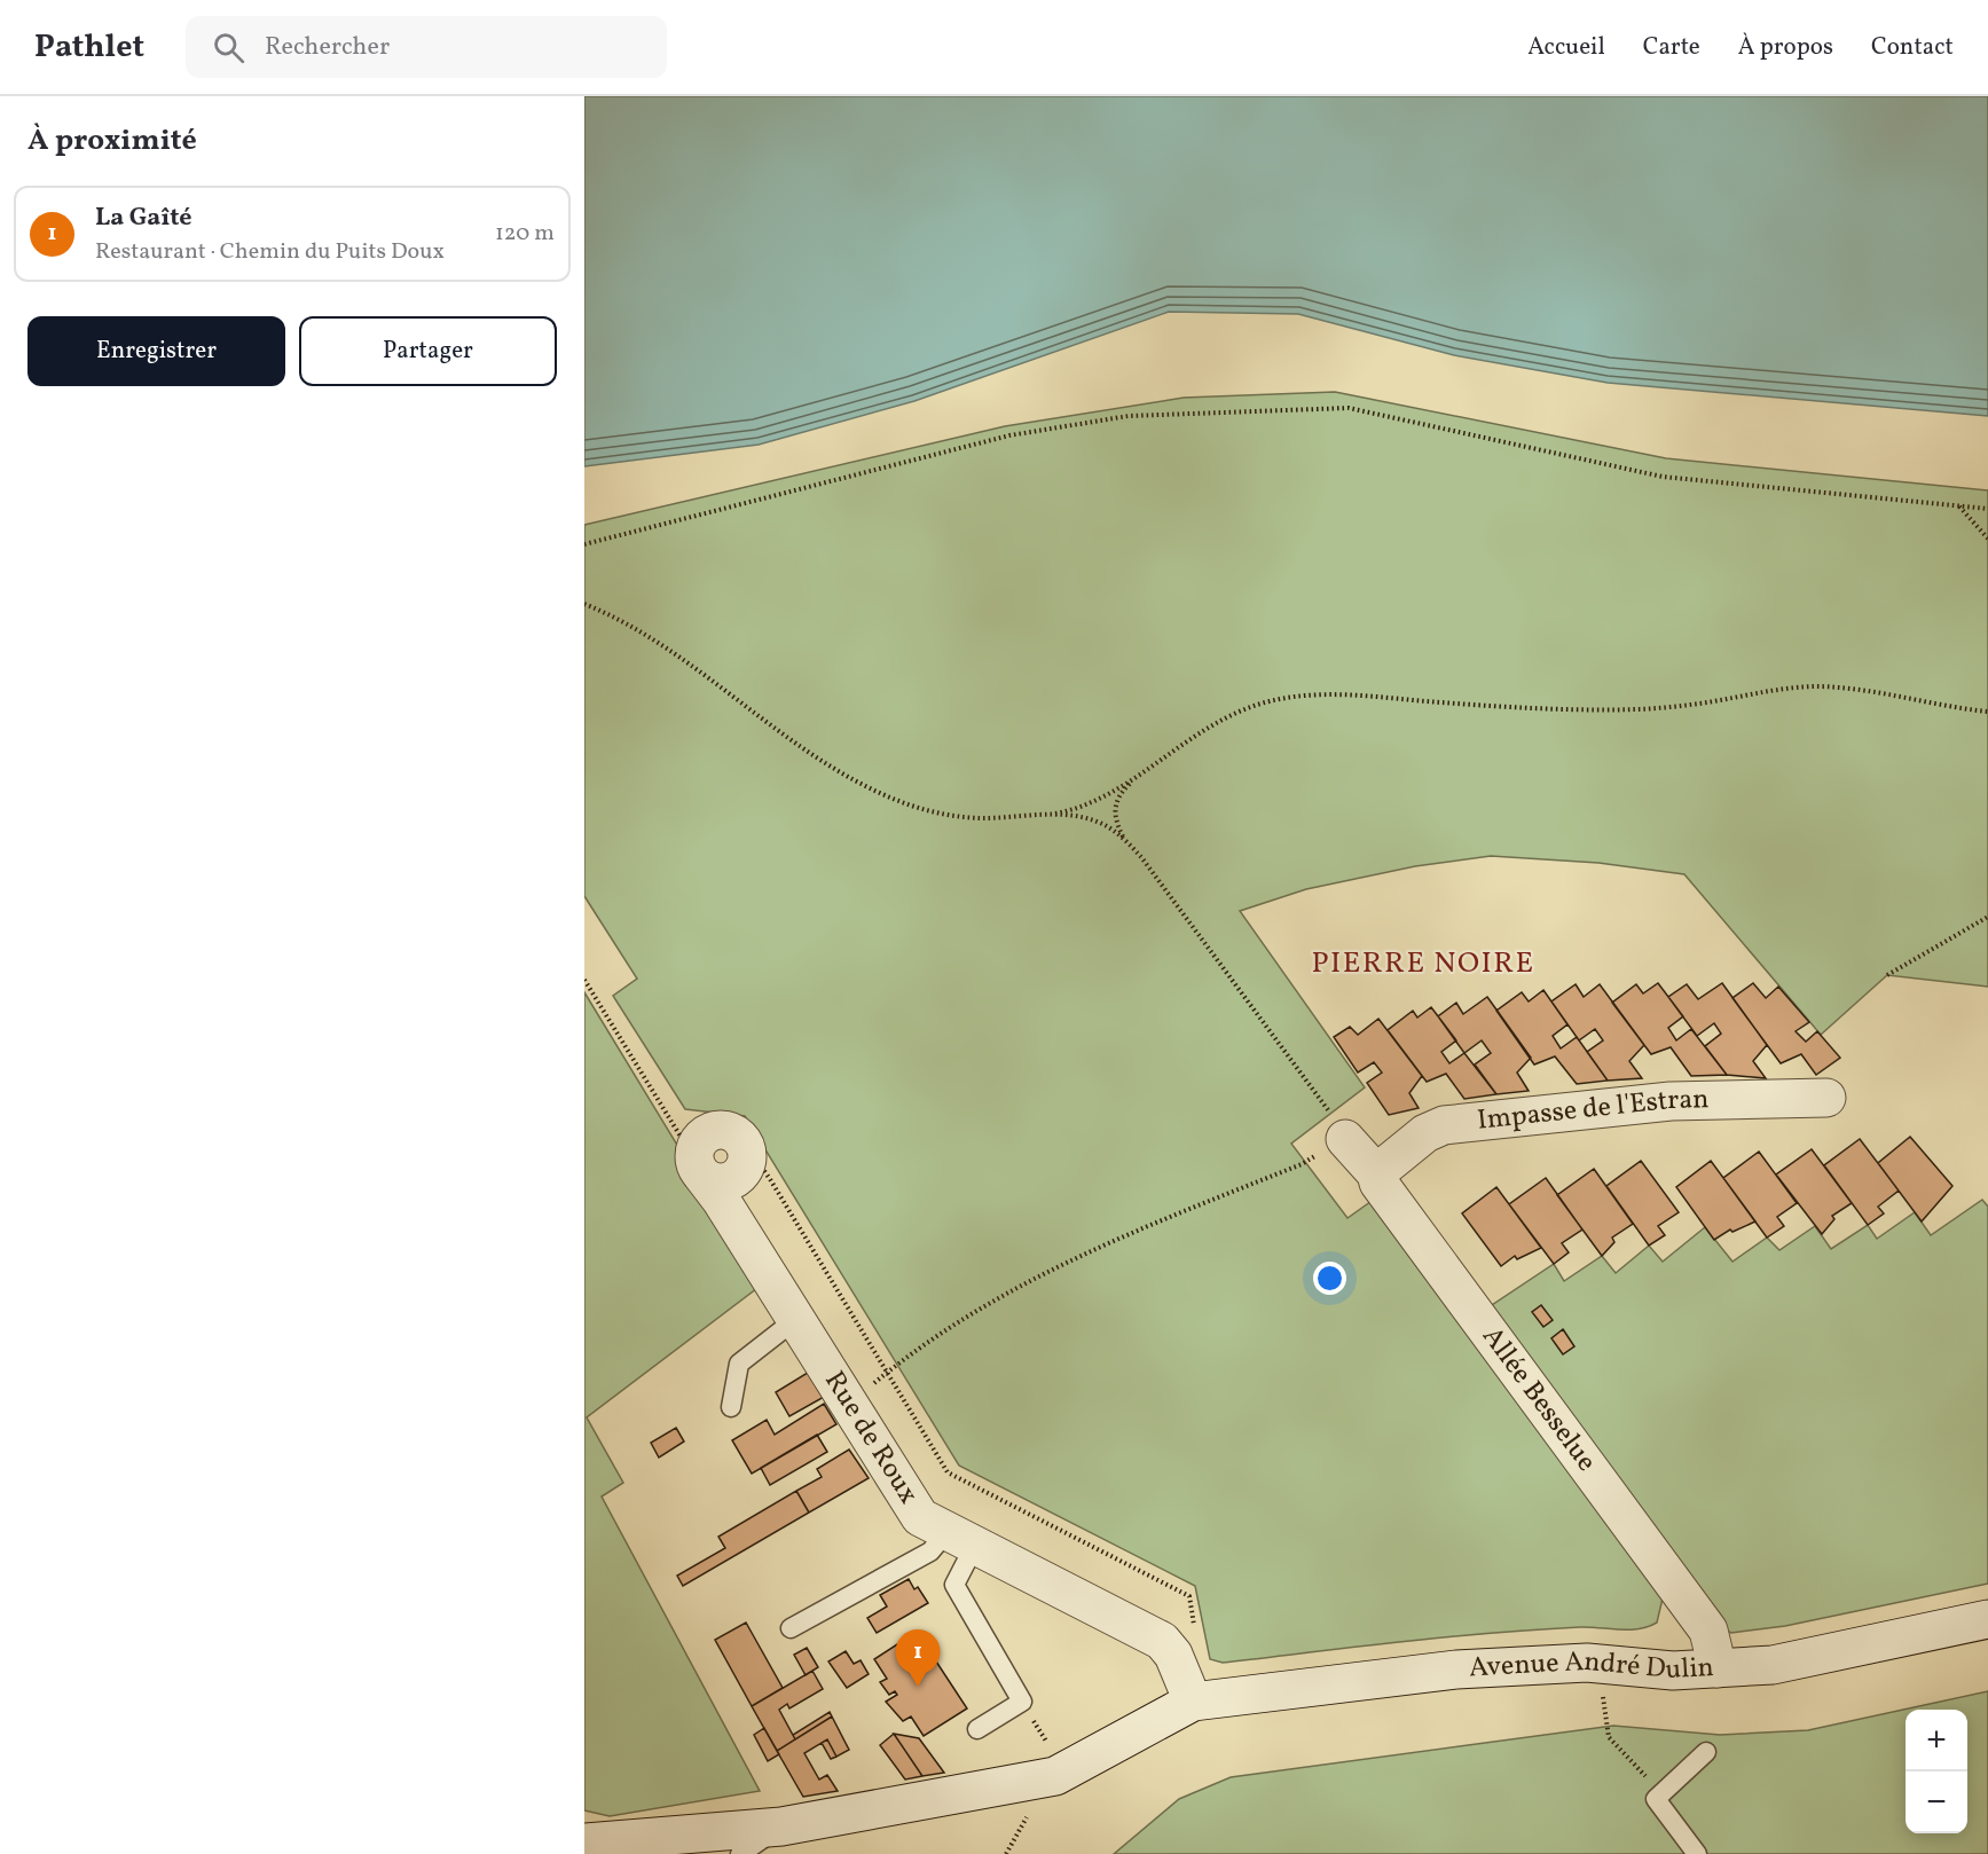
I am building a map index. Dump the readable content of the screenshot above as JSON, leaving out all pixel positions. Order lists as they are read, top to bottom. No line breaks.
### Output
{"streets":{"street":["Impasse de l'Estran","Allée Besselue","Rue de Roux","Avenue André Dulin"]},"crossings":[["Impasse de l'Estran","Allée Besselue"],["Allée Besselue","Avenue André Dulin"],["Rue de Roux","Avenue André Dulin"]],"districts":["PIERRE NOIRE"],"page":{"header":"Pathlet","search":"Rechercher","nav":["Accueil","Carte","À propos","Contact"],"heading":"À proximité","list":[{"mark":"1","name":"La Gaîté","note":"Restaurant · Chemin du Puits Doux","value":"120 m"}],"buttons":["Enregistrer","Partager"],"pins":"1","map_buttons":["+","−"]}}
